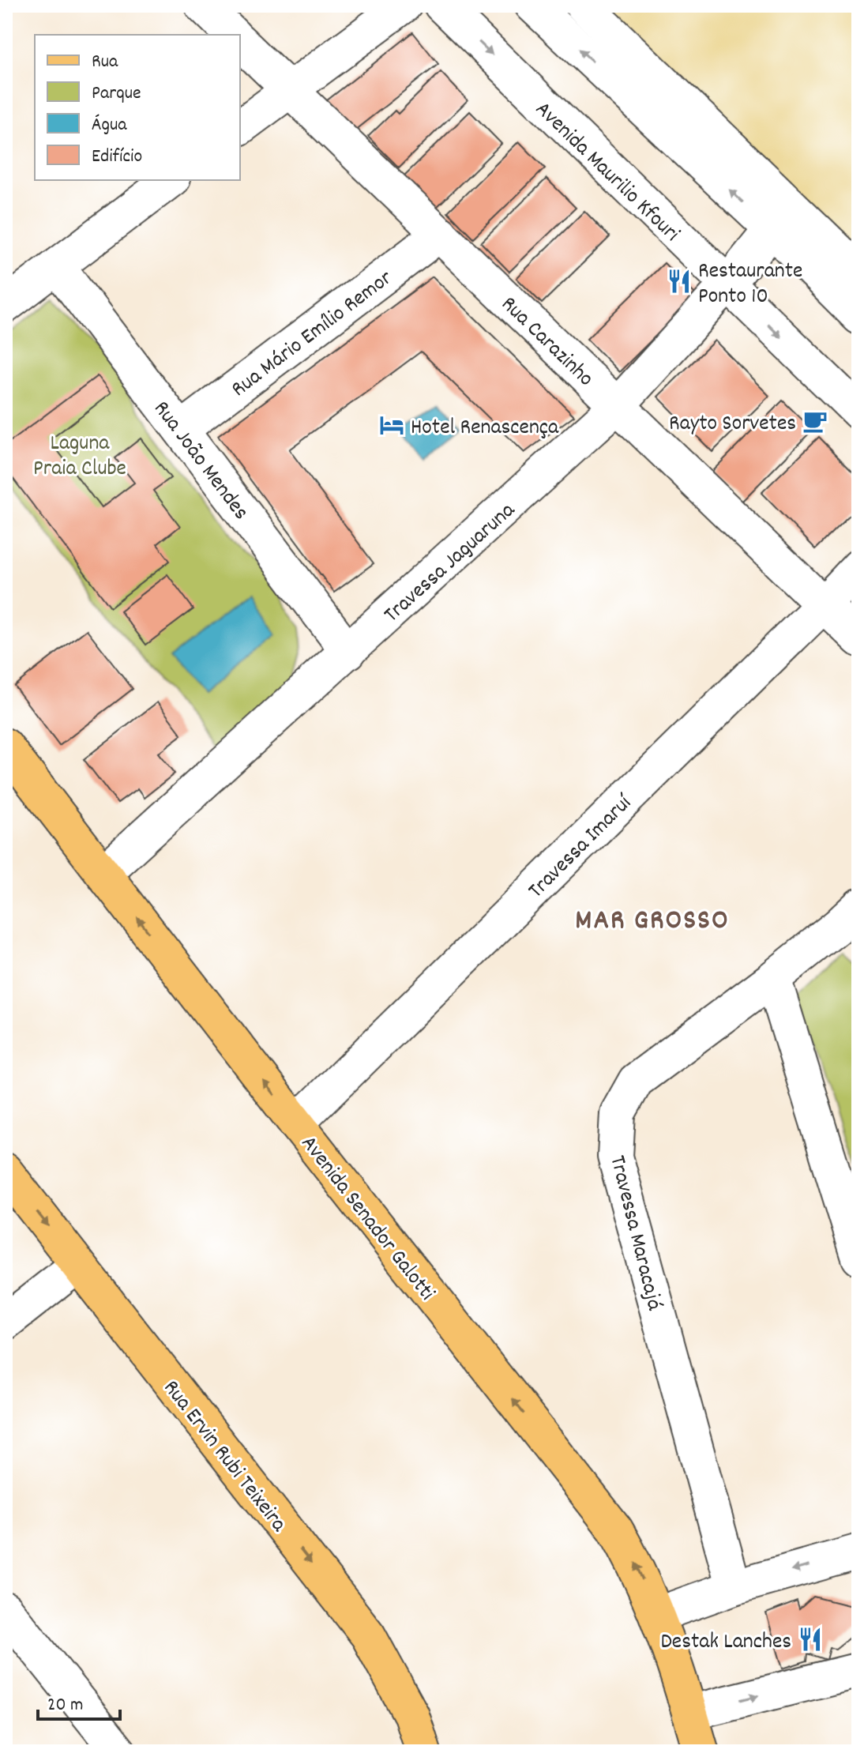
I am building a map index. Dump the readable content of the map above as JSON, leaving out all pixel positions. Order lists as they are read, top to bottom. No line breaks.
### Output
{"streets":{"main road":["Avenida Senador Galotti","Rua Ervin Rubi Teixeira"],"street":["Avenida Maurilio Kfouri","Rua Mário Emílio Remor","Rua Carazinho","Rua João Mendes","Travessa Jaguaruna","Travessa Imaruí","Travessa Maracajá"]},"crossings":[["Avenida Maurilio Kfouri","Travessa Jaguaruna"],["Rua Mário Emílio Remor","Rua Carazinho"],["Rua Mário Emílio Remor","Rua João Mendes"],["Rua Carazinho","Travessa Jaguaruna"],["Rua Carazinho","Travessa Imaruí"],["Rua João Mendes","Travessa Jaguaruna"],["Travessa Jaguaruna","Avenida Senador Galotti"],["Travessa Imaruí","Avenida Senador Galotti"]],"one_way":["Avenida Senador Galotti","Rua Ervin Rubi Teixeira"],"districts":["MAR GROSSO"],"parks":["Laguna Praia Clube"],"places":{"restaurant":["Restaurante Ponto 10","Destak Lanches"],"cafe":["Rayto Sorvetes"],"hotel":["Hotel Renascença"]},"legend":["Rua","Parque","Água","Edifício"],"scale_bar":"20 m"}
